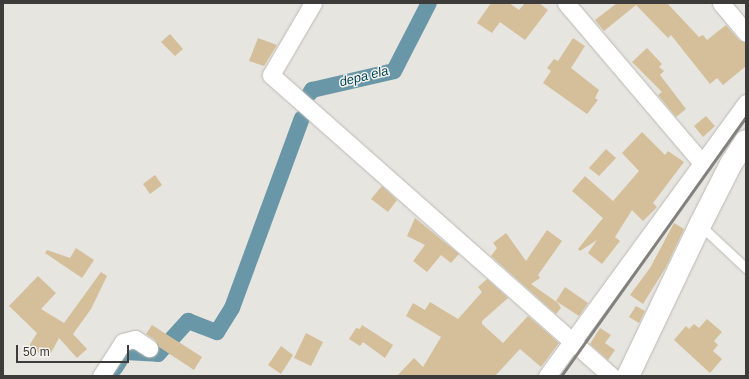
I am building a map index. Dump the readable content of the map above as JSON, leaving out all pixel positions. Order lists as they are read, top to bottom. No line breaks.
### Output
{"water":["depa ela"],"scale_bar":"50 m"}
